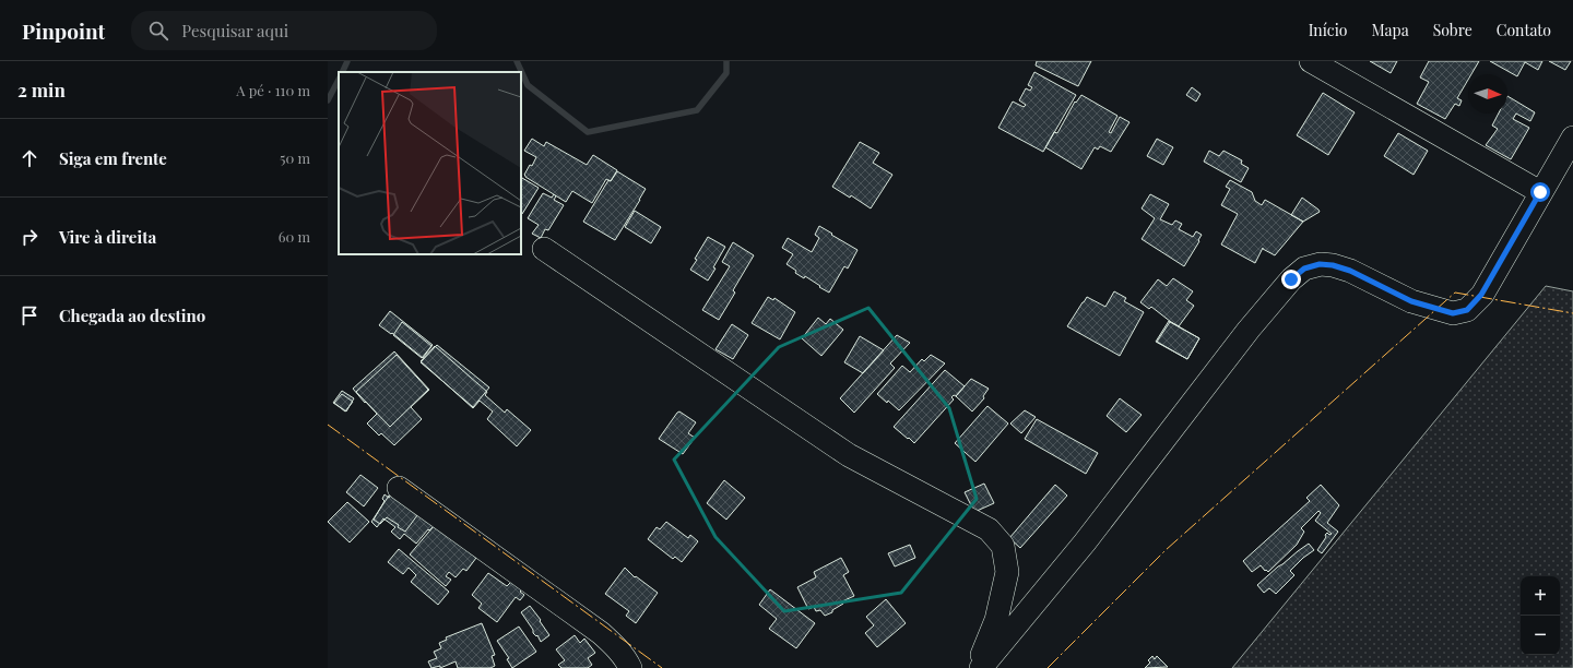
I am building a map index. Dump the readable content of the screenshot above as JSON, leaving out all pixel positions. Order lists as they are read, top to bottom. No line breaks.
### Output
{"north":"right","page":{"header":"Pinpoint","search":"Pesquisar aqui","nav":["Início","Mapa","Sobre","Contato"],"heading":["2 min","A pé · 110 m"],"list":[["Siga em frente","50 m"],["Vire à direita","60 m"],"Chegada ao destino"],"map_buttons":["+","−"]}}
